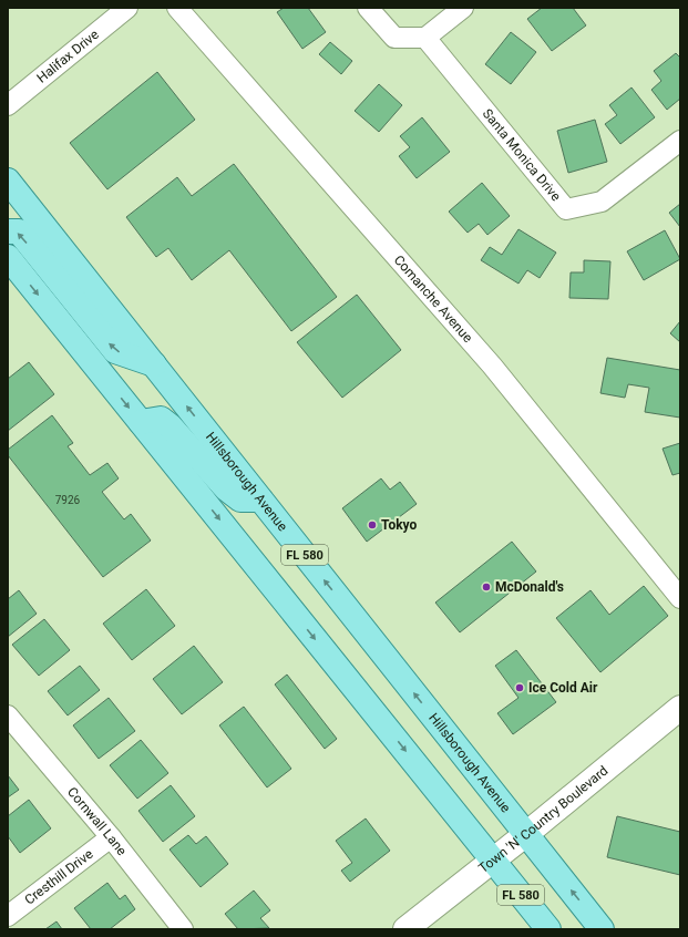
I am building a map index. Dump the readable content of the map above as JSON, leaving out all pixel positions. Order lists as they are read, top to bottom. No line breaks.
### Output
{"streets":{"main road":["Hillsborough Avenue","FL 580"],"street":["Halifax Drive","Santa Monica Drive","Comanche Avenue","Town 'N' Country Boulevard","Cornwall Lane","Cresthill Drive"]},"crossings":[["Hillsborough Avenue","Town 'N' Country Boulevard"],["FL 580","Town 'N' Country Boulevard"],["Cornwall Lane","Cresthill Drive"]],"places":["Tokyo","McDonald's","Ice Cold Air"],"house_numbers":["7926"]}
